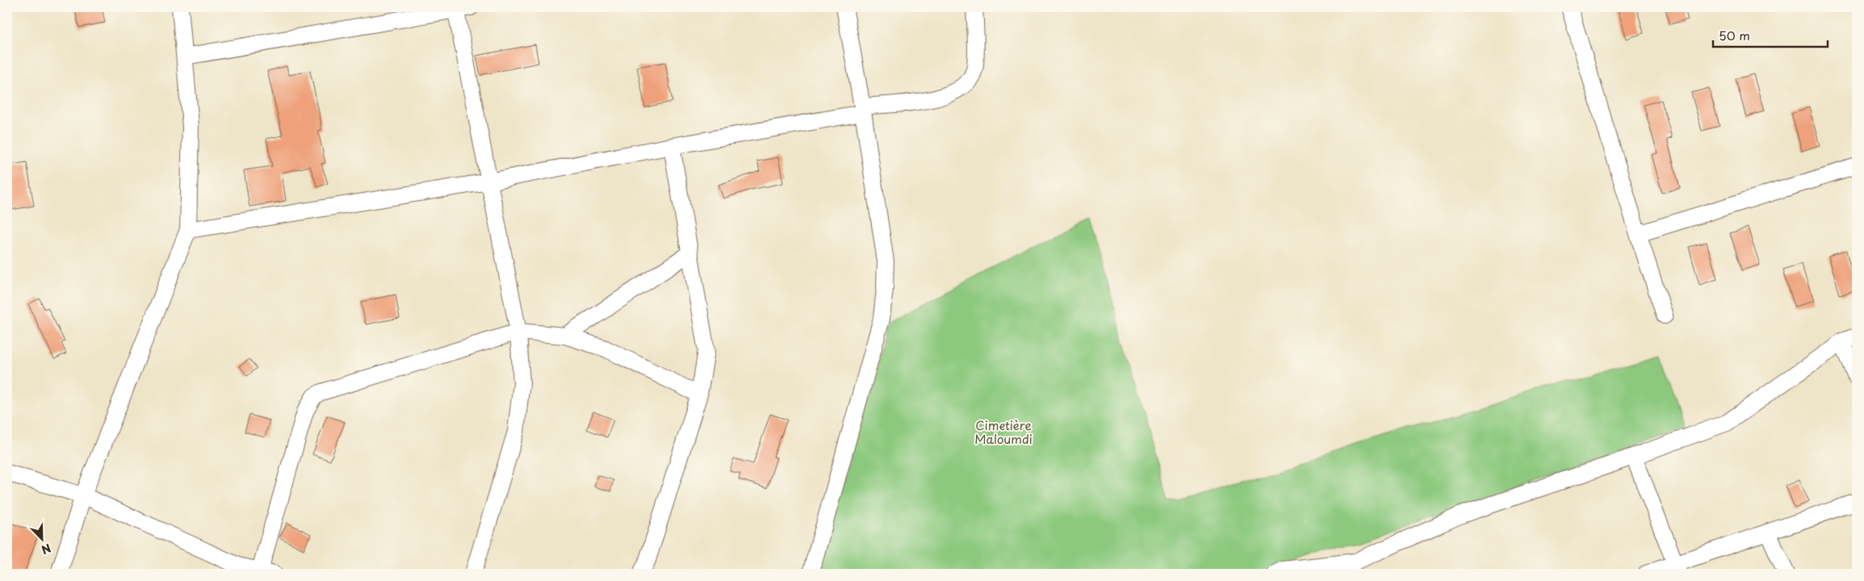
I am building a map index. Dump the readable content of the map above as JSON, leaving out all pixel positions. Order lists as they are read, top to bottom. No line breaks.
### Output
{"parks":["Cimetière Maloumdi"],"scale_bar":"50 m","north":"bottom right"}
